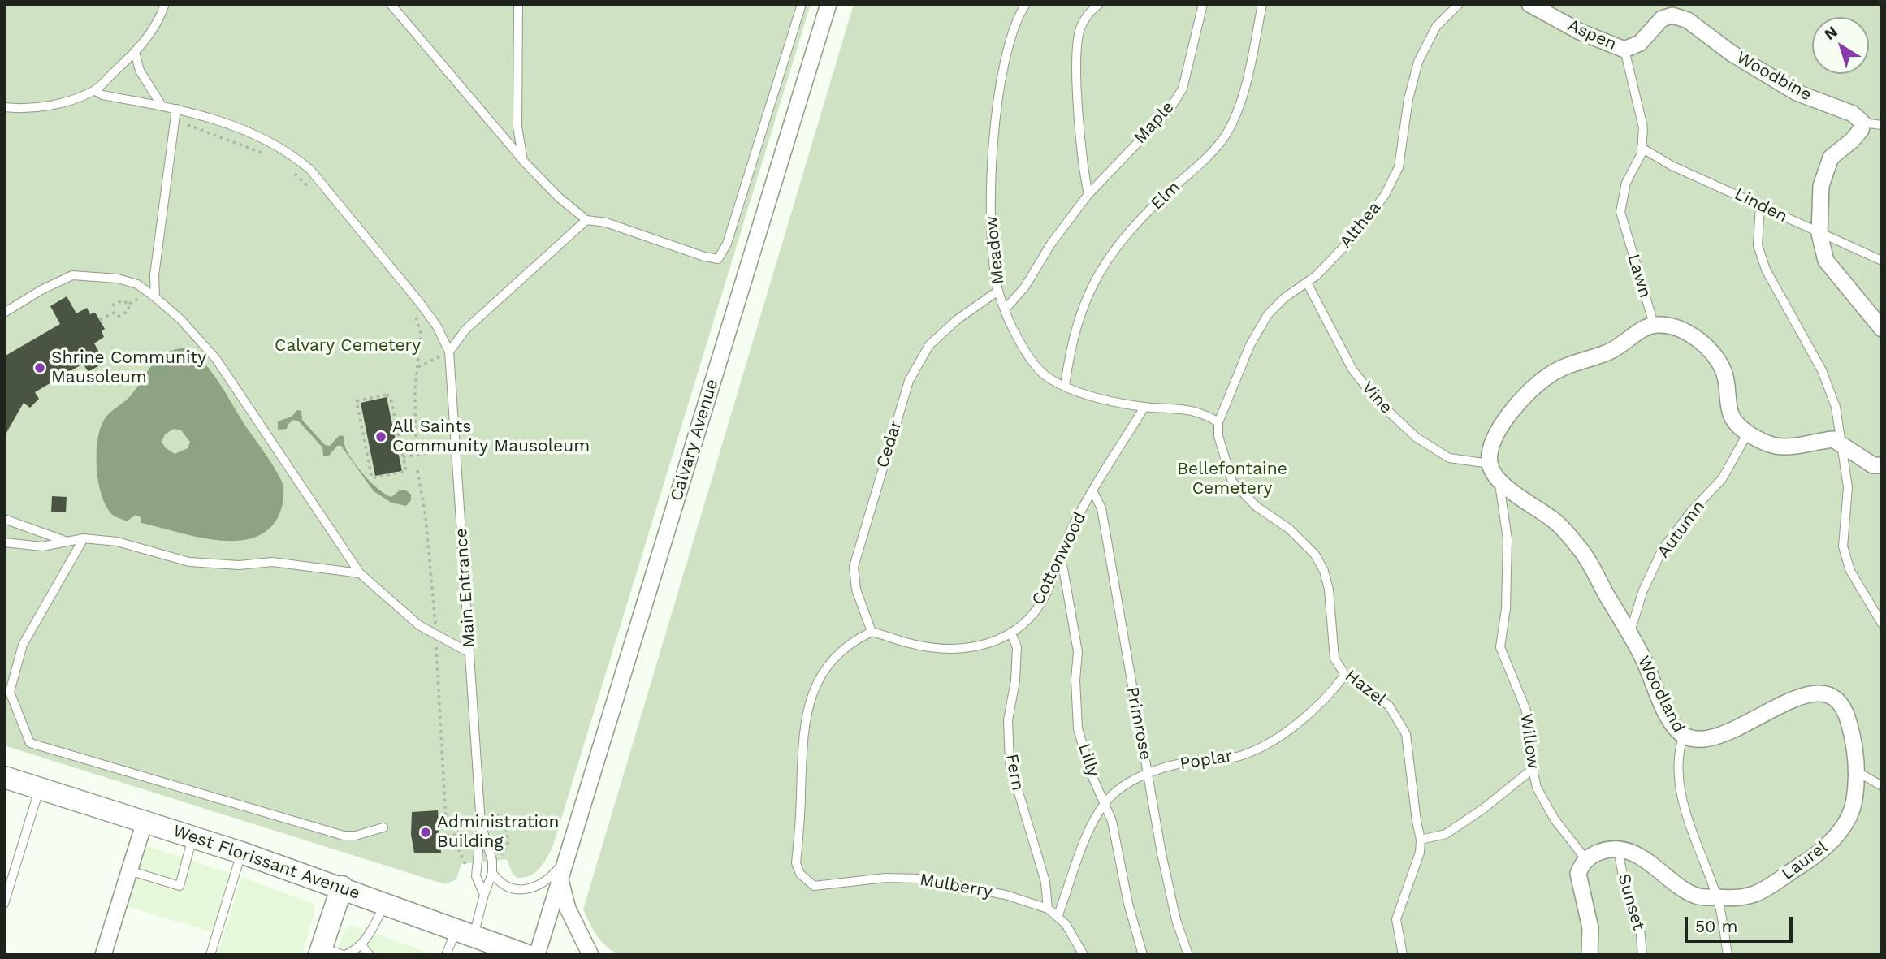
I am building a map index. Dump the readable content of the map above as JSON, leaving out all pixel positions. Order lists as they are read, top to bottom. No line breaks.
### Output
{"streets":{"main road":["West Florissant Avenue"],"street":["Aspen","Woodbine","Calvary Avenue","Woodland","Laurel"],"lane":["Maple","Elm","Linden","Althea","Meadow","Lawn","Vine","Cedar","Autumn","Cottonwood","Main Entrance","Hazel","Primrose","Willow","Lilly","Poplar","Fern","Mulberry","Sunset"]},"crossings":[["Aspen","Woodbine"],["Aspen","Lawn"],["Woodbine","Lawn"],["Maple","Meadow"],["Elm","Meadow"],["Linden","Lawn"],["Althea","Meadow"],["Althea","Vine"],["Althea","Hazel"],["Meadow","Cedar"],["Meadow","Cottonwood"],["Meadow","Hazel"],["Cedar","Cottonwood"],["Cedar","Mulberry"],["Autumn","Woodland"],["Cottonwood","Primrose"],["Cottonwood","Lilly"],["Cottonwood","Fern"],["Cottonwood","Mulberry"],["Hazel","Poplar"],["Woodland","Willow"],["Woodland","Laurel"],["Primrose","Poplar"],["Lilly","Poplar"],["Poplar","Mulberry"],["Fern","Mulberry"],["Laurel","Sunset"]],"parks":["Calvary Cemetery","Bellefontaine Cemetery"],"places":["Shrine Community Mausoleum","All Saints Community Mausoleum","Administration Building"],"scale_bar":"50 m","north":"top left"}
